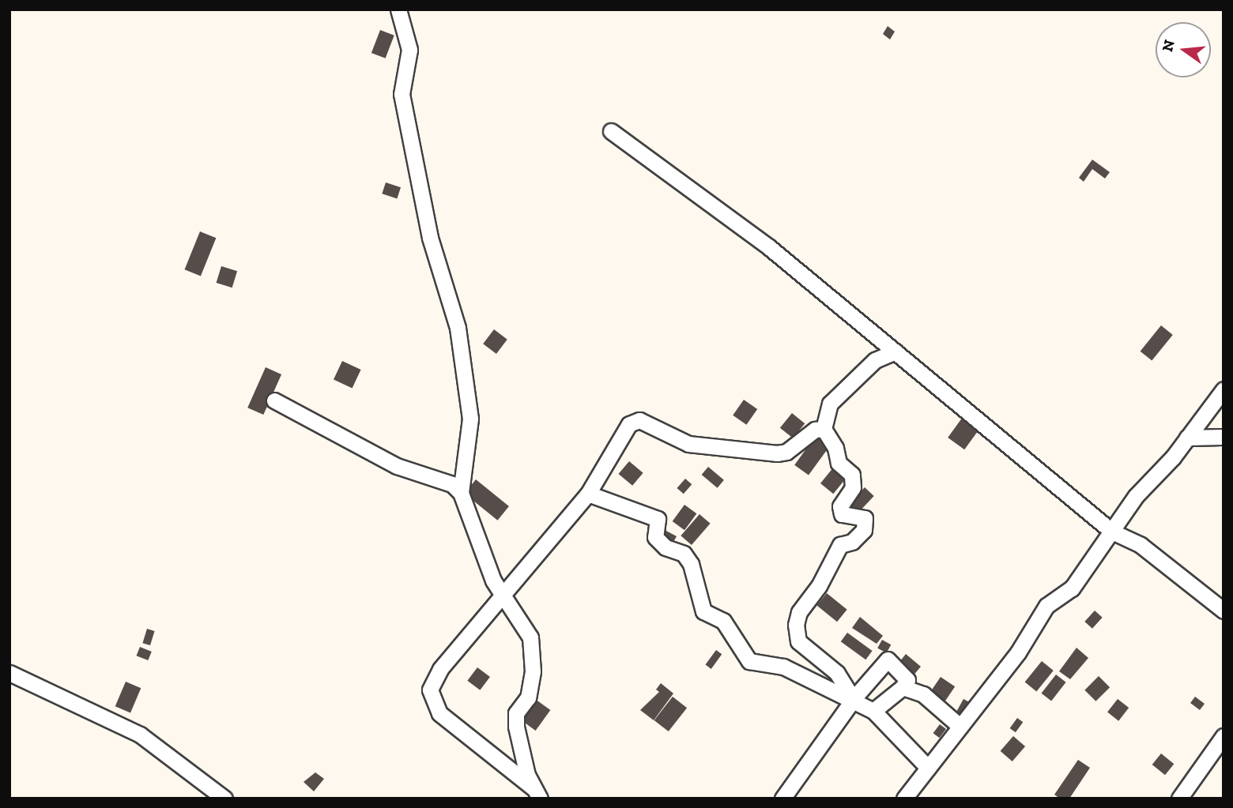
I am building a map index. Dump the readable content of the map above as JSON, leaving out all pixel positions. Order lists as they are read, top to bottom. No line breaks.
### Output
{"north":"left"}
